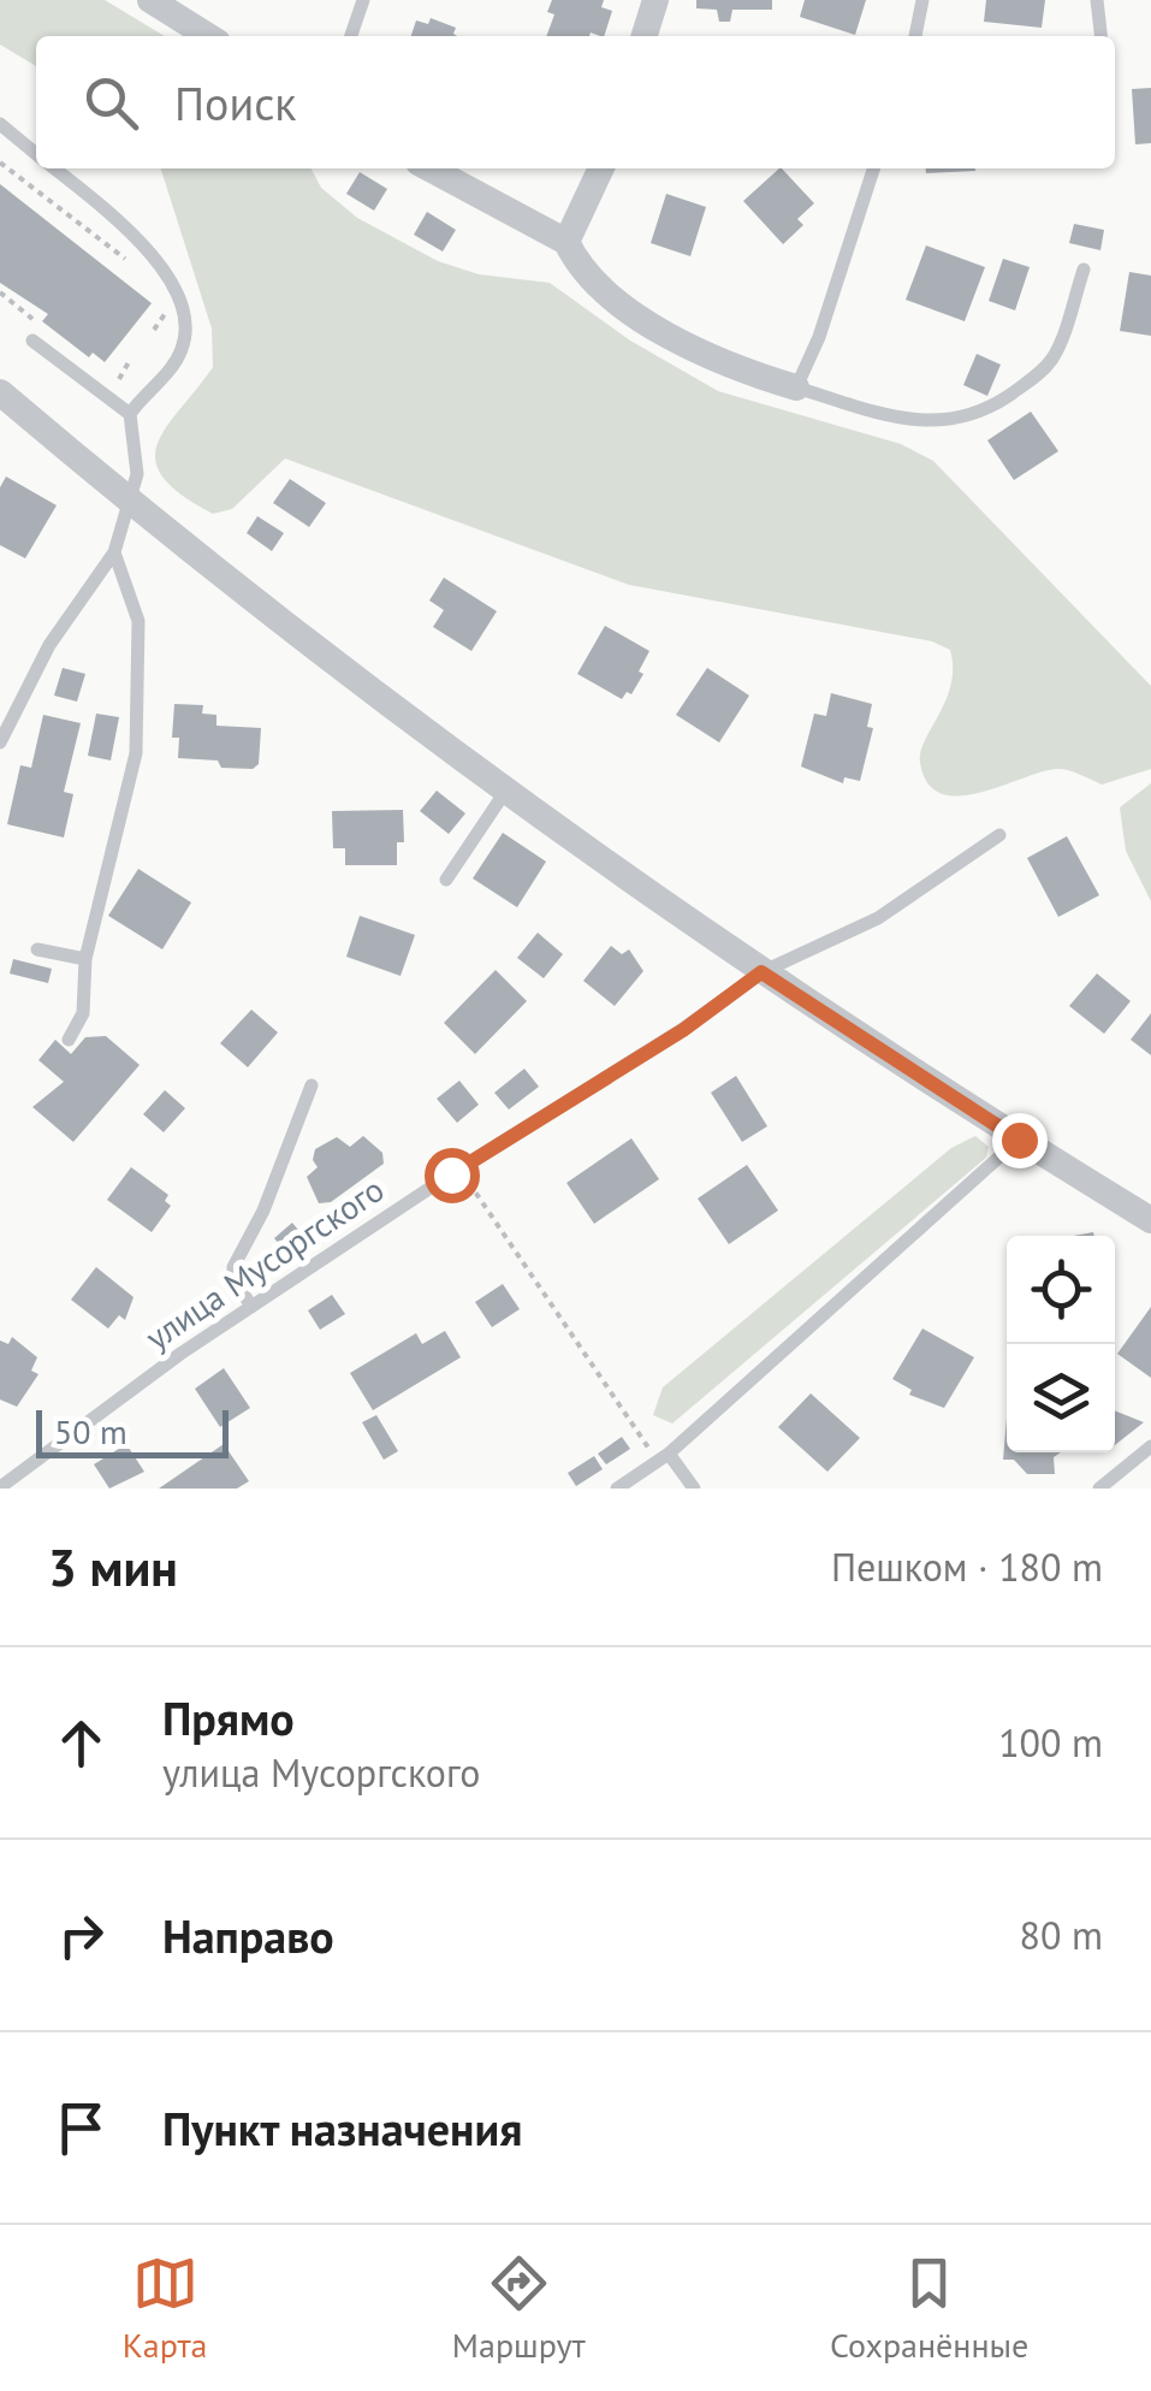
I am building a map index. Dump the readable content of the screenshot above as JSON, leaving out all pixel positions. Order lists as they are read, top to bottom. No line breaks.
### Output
{"streets":{"lane":["улица Мусоргского"]},"scale_bar":"50 m","page":{"search":"Поиск","scale":"50 m","heading":["3 мин","Пешком · 180 m"],"list":[["Прямо","улица Мусоргского","100 m"],["Направо","80 m"],"Пункт назначения"],"nav":["Карта","Маршрут","Сохранённые"]}}
